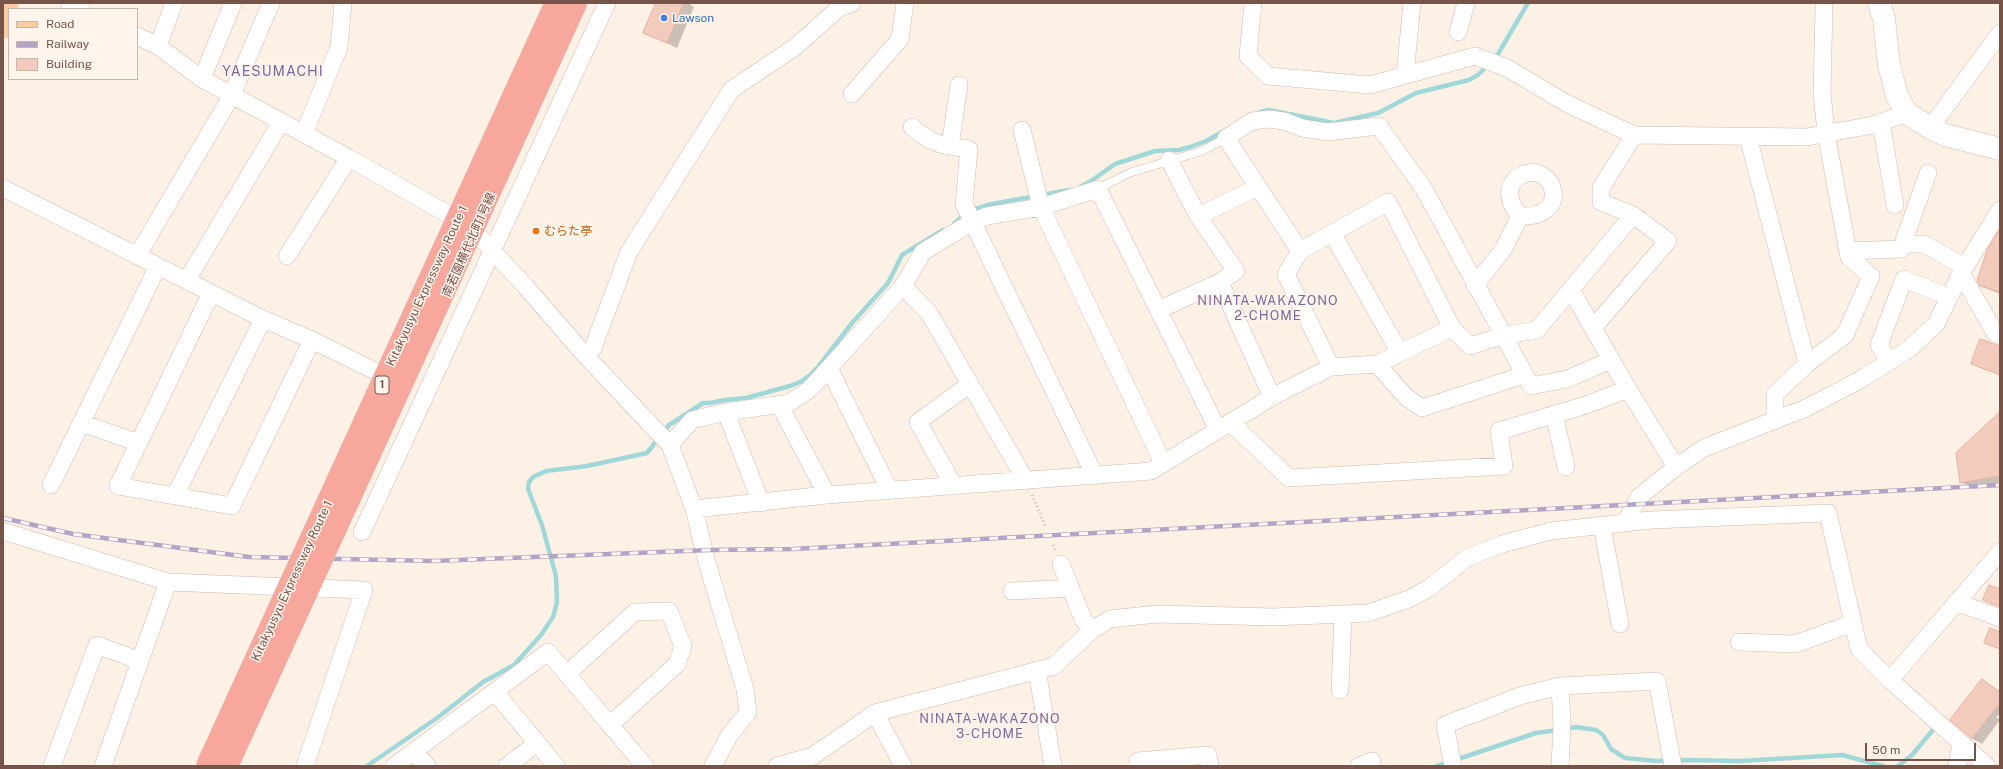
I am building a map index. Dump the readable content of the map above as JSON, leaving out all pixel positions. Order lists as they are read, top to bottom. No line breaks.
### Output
{"streets":{"highway":["Kitakyusyu Expressway Route 1","1"],"street":["南若園横代北町1号線"]},"districts":["YAESUMACHI","NINATA-WAKAZONO 2-CHOME","NINATA-WAKAZONO 3-CHOME"],"places":["Lawson","むらた亭"],"legend":["Road","Railway","Building"],"scale_bar":"50 m"}
